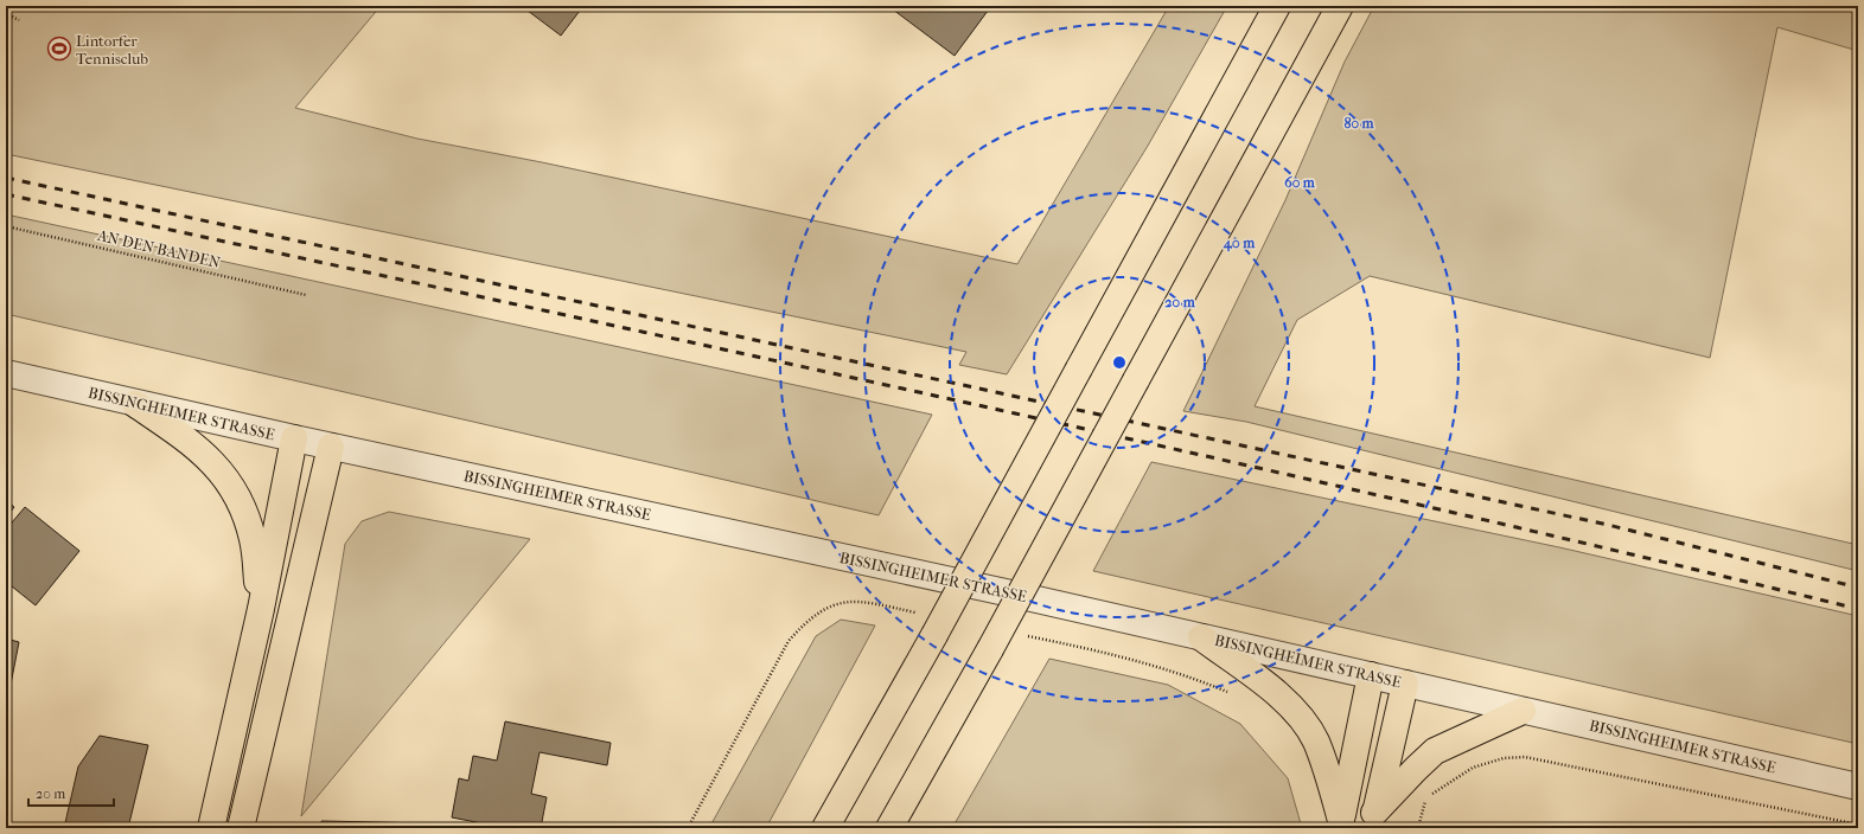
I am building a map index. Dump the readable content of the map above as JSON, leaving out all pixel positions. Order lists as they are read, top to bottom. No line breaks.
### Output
{"streets":{"street":["BISSINGHEIMER STRASSE"],"path":["AN DEN BANDEN"]},"places":{"sports":["Lintorfer Tennisclub"]},"scale_bar":"20 m","rings":["80 m","60 m","40 m","20 m"]}
